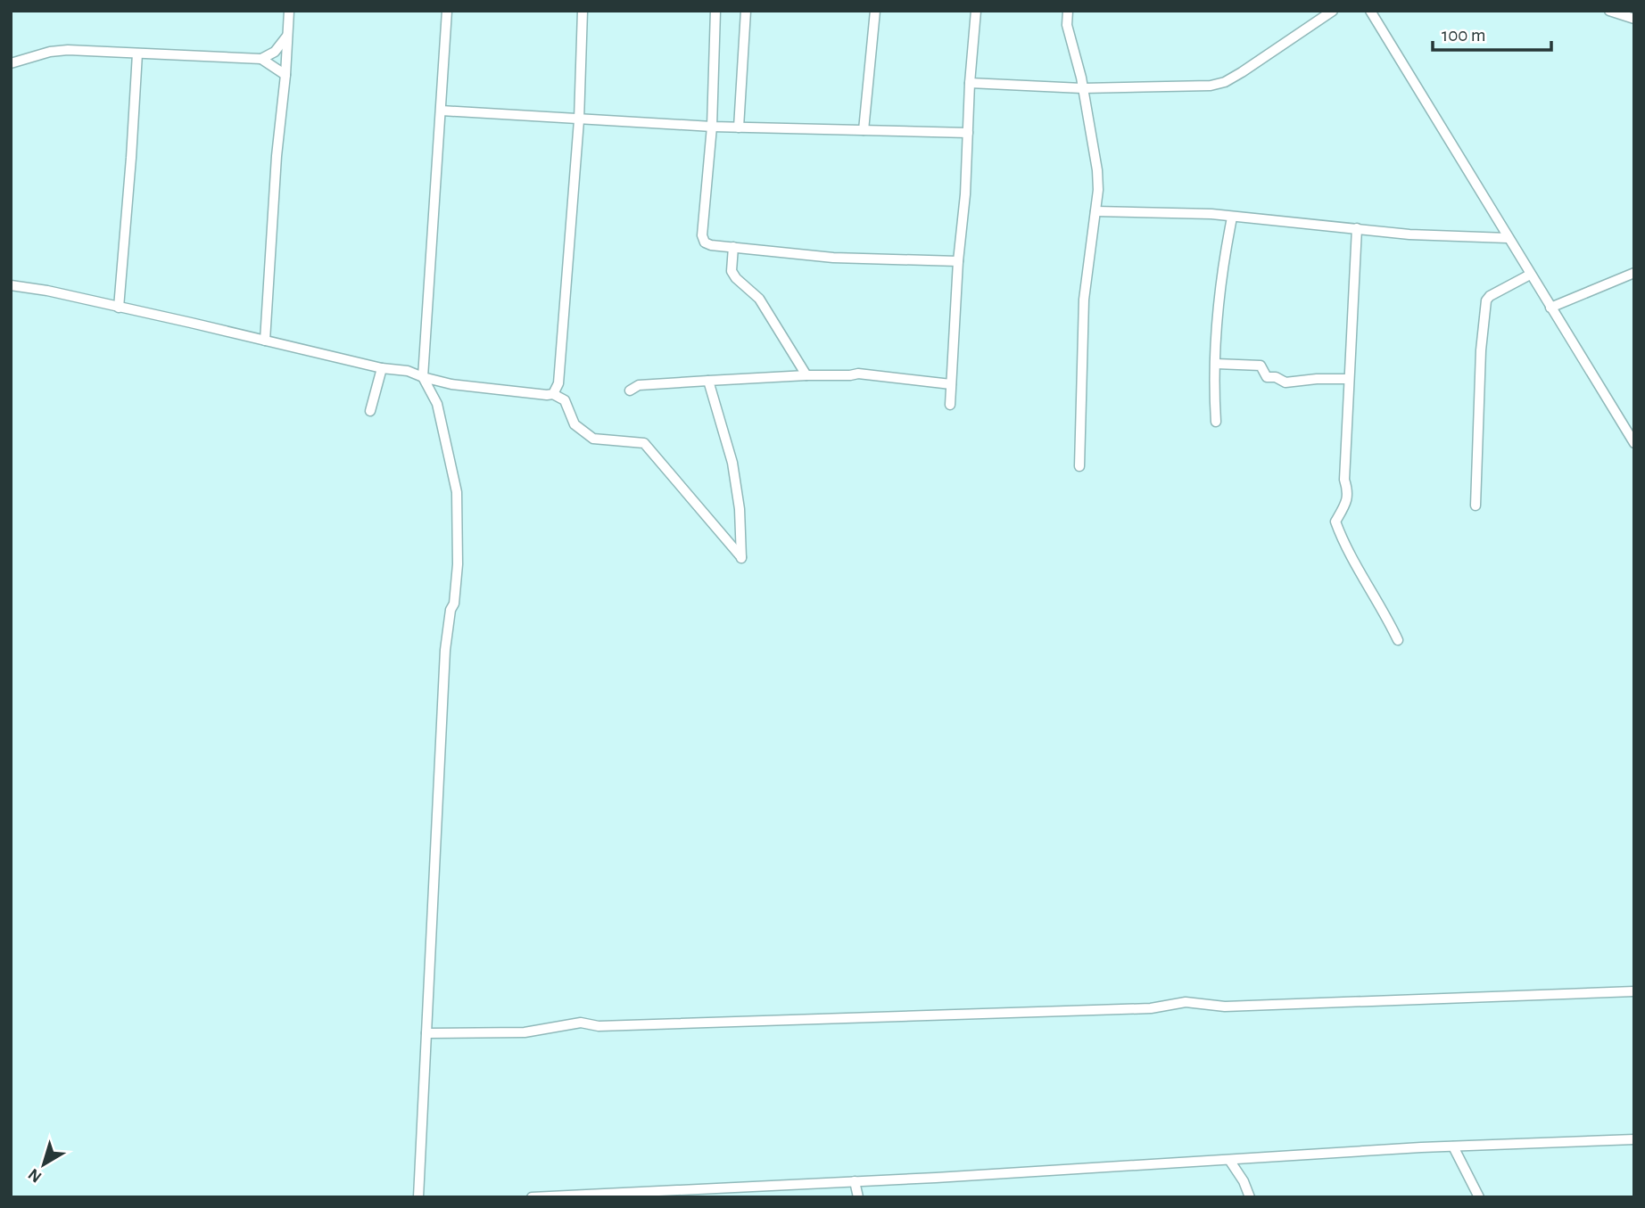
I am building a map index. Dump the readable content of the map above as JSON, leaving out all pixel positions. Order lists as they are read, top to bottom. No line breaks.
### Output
{"scale_bar":"100 m","north":"bottom left"}
